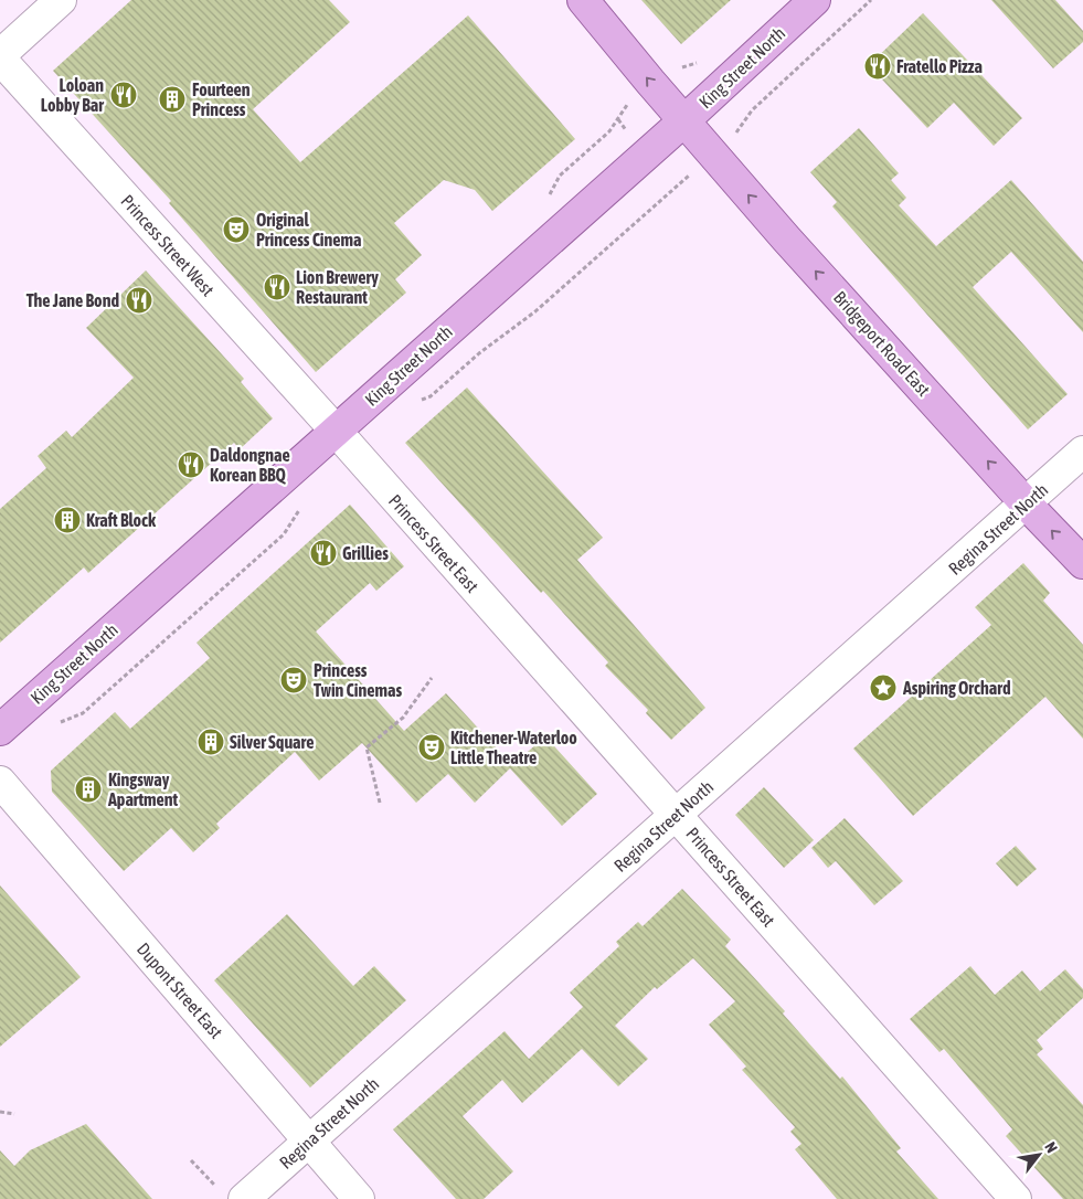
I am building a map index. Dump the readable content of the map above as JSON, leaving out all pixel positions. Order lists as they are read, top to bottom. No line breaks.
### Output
{"streets":{"main road":["King Street North","Bridgeport Road East"],"street":["Princess Street West","Regina Street North","Princess Street East","Dupont Street East"]},"crossings":[["King Street North","Princess Street West"],["King Street North","Bridgeport Road East"],["King Street North","Princess Street East"],["Princess Street West","Princess Street East"],["Bridgeport Road East","Regina Street North"],["Regina Street North","Princess Street East"],["Regina Street North","Dupont Street East"]],"one_way":["Bridgeport Road East"],"places":{"restaurant":["Fratello Pizza","Loloan Lobby Bar","Lion Brewery Restaurant","The Jane Bond","Daldongnae Korean BBQ","Grillies"],"building":["Fourteen Princess","Kraft Block","Silver Square","Kingsway Apartment"],"theatre":["Original Princess Cinema","Princess Twin Cinemas","Kitchener-Waterloo Little Theatre"],"place":["Aspiring Orchard"]},"north":"top right"}
